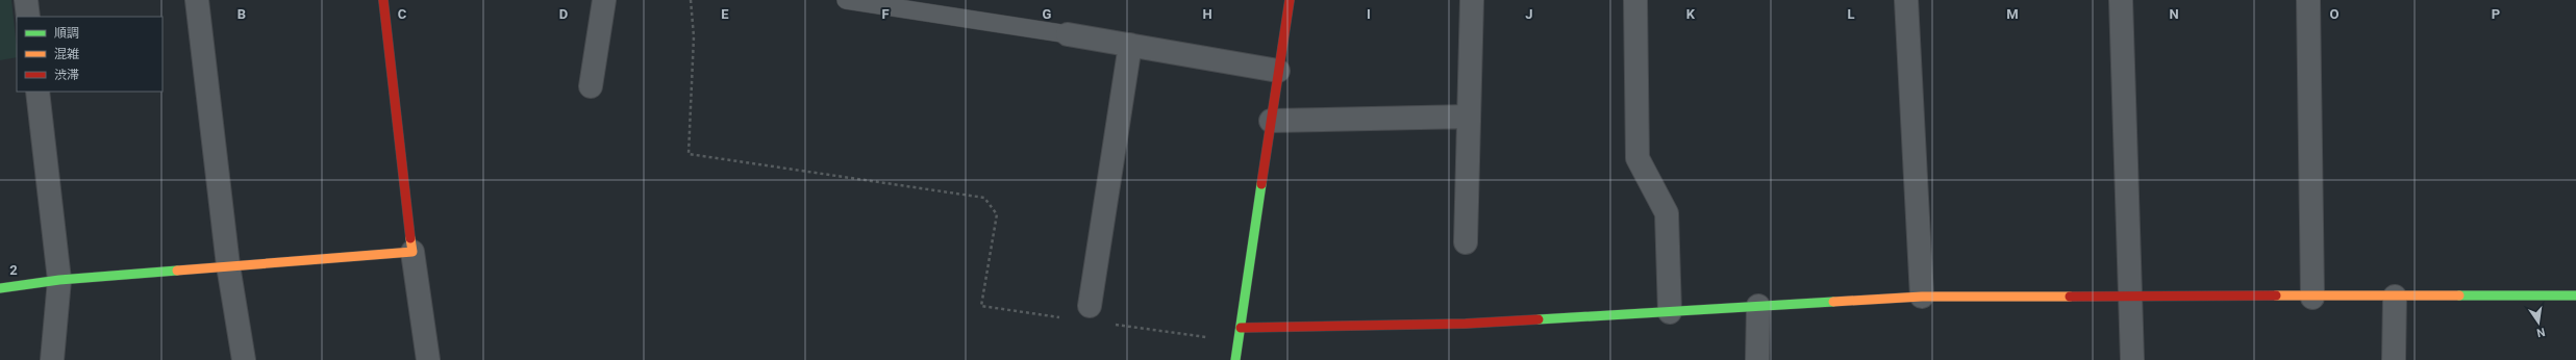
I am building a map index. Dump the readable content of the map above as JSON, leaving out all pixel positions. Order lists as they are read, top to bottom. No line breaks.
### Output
{"legend":["順調","混雑","渋滞"],"north":"bottom","grid":{"columns":["B","C","D","E","F","G","H","I","J","K","L","M","N","O","P"],"rows":["2"]}}
